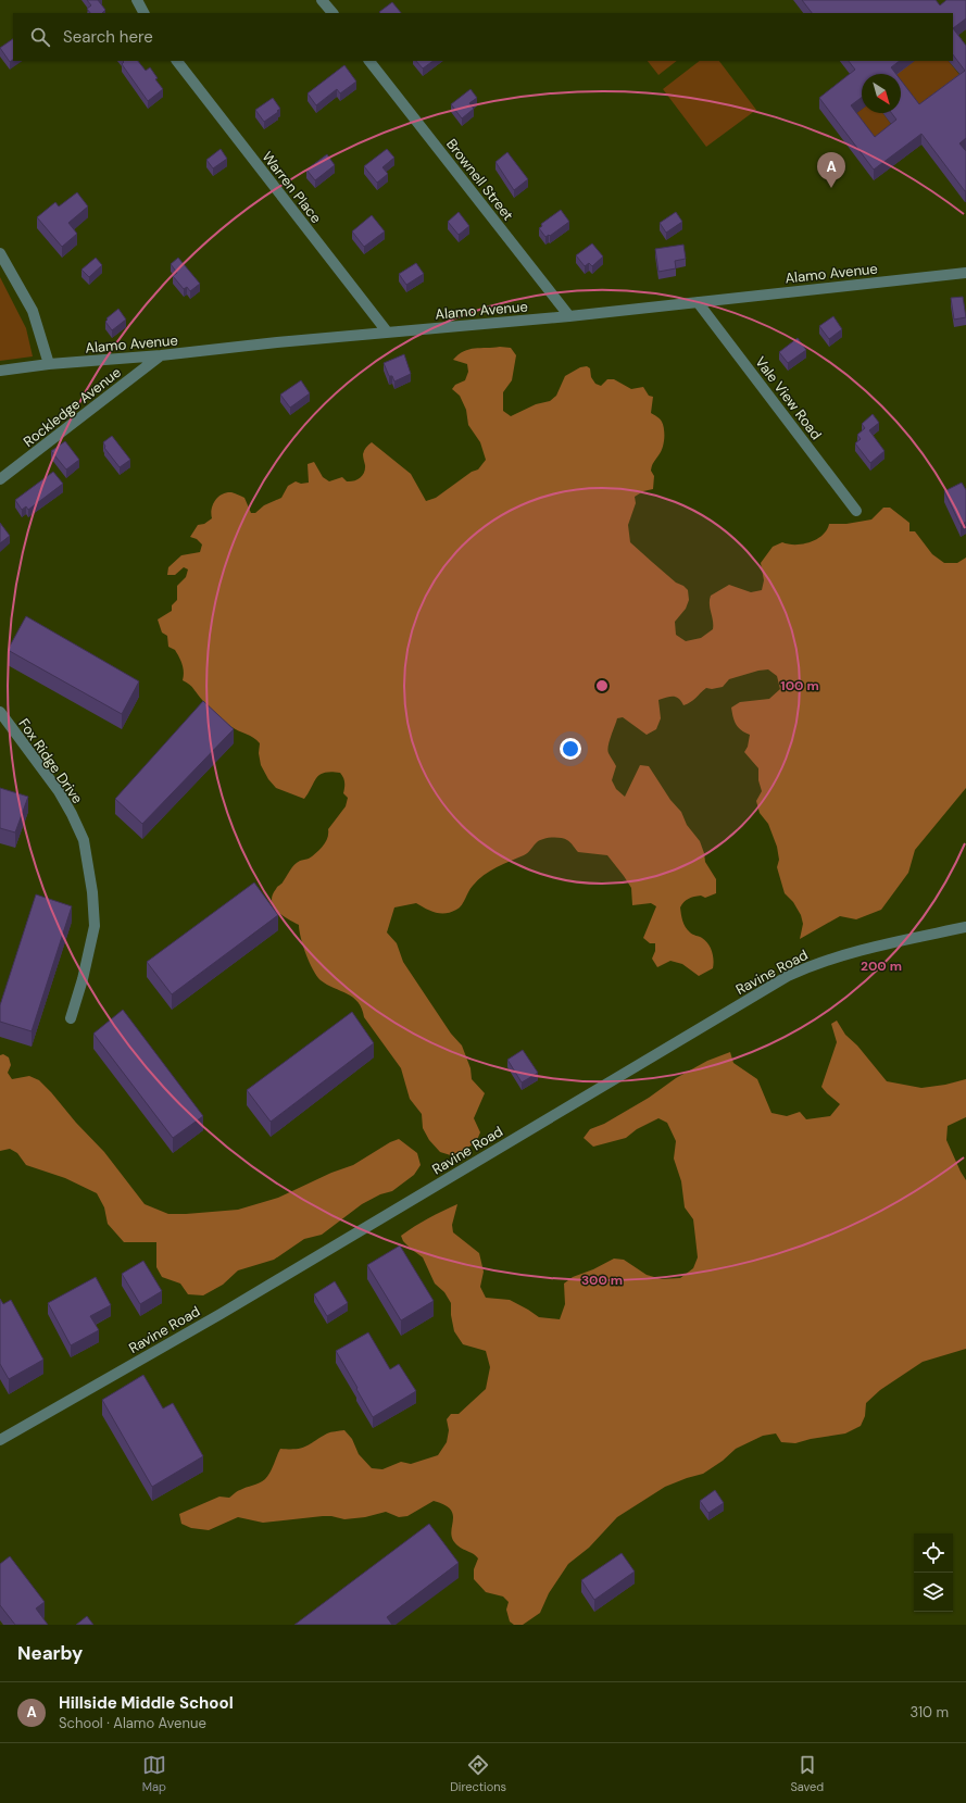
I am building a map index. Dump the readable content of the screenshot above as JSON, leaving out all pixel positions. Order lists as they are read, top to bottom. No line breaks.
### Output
{"streets":{"street":["Brownell Street","Warren Place","Alamo Avenue","Vale View Road","Rockledge Avenue","Fox Ridge Drive","Ravine Road"]},"crossings":[["Brownell Street","Alamo Avenue"],["Warren Place","Alamo Avenue"],["Alamo Avenue","Vale View Road"],["Alamo Avenue","Rockledge Avenue"]],"north":"bottom right","page":{"search":"Search here","pins":"A","heading":"Nearby","list":[{"mark":"A","name":"Hillside Middle School","note":"School · Alamo Avenue","value":"310 m"}],"nav":["Map","Directions","Saved"]},"rings":["100 m","200 m","300 m"]}
